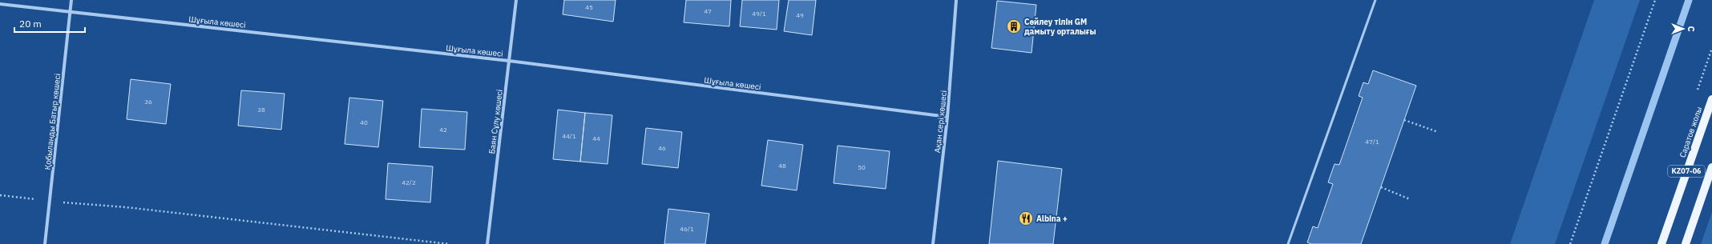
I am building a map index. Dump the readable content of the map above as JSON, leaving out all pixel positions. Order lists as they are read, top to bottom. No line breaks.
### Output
{"streets":{"main road":["Саратов жолы","KZ07-06"],"street":["Шұғыла көшесі","Қобыланды Батыр көшесі","Баян Сұлу көшесі","Ақан сері көшесі"]},"crossings":[["Шұғыла көшесі","Қобыланды Батыр көшесі"],["Шұғыла көшесі","Баян Сұлу көшесі"],["Шұғыла көшесі","Ақан сері көшесі"]],"places":{"building":["Сөйлеу тілін GM дамыту орталығы"],"restaurant":["Albina +"]},"house_numbers":["45","47","49/1","49","36","38","40","42","44/1","44","47/1","46","48","50","42/2","46/1"],"scale_bar":"20 m","north":"right"}
